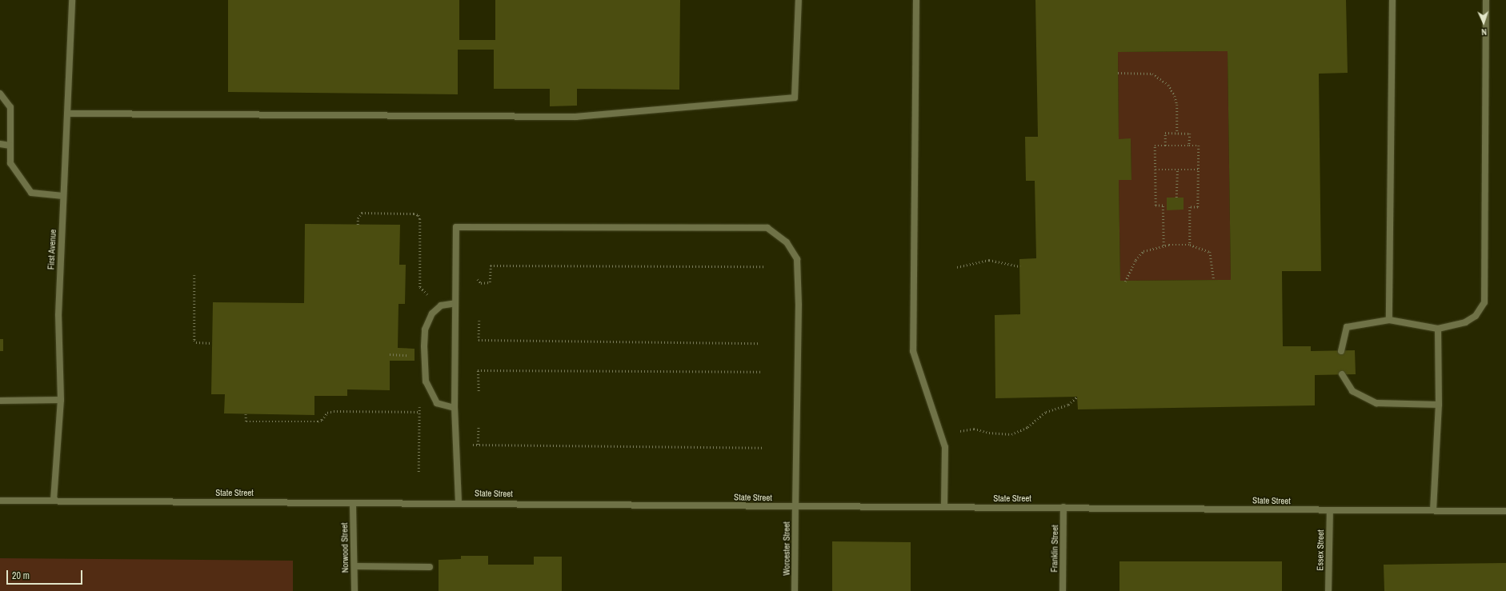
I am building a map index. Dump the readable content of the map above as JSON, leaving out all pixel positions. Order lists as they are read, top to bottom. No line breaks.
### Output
{"streets":{"street":["First Avenue","State Street","Norwood Street","Worcester Street","Franklin Street","Essex Street"]},"crossings":[["First Avenue","State Street"],["State Street","Norwood Street"],["State Street","Worcester Street"],["State Street","Franklin Street"],["State Street","Essex Street"]],"scale_bar":"20 m","north":"bottom"}
